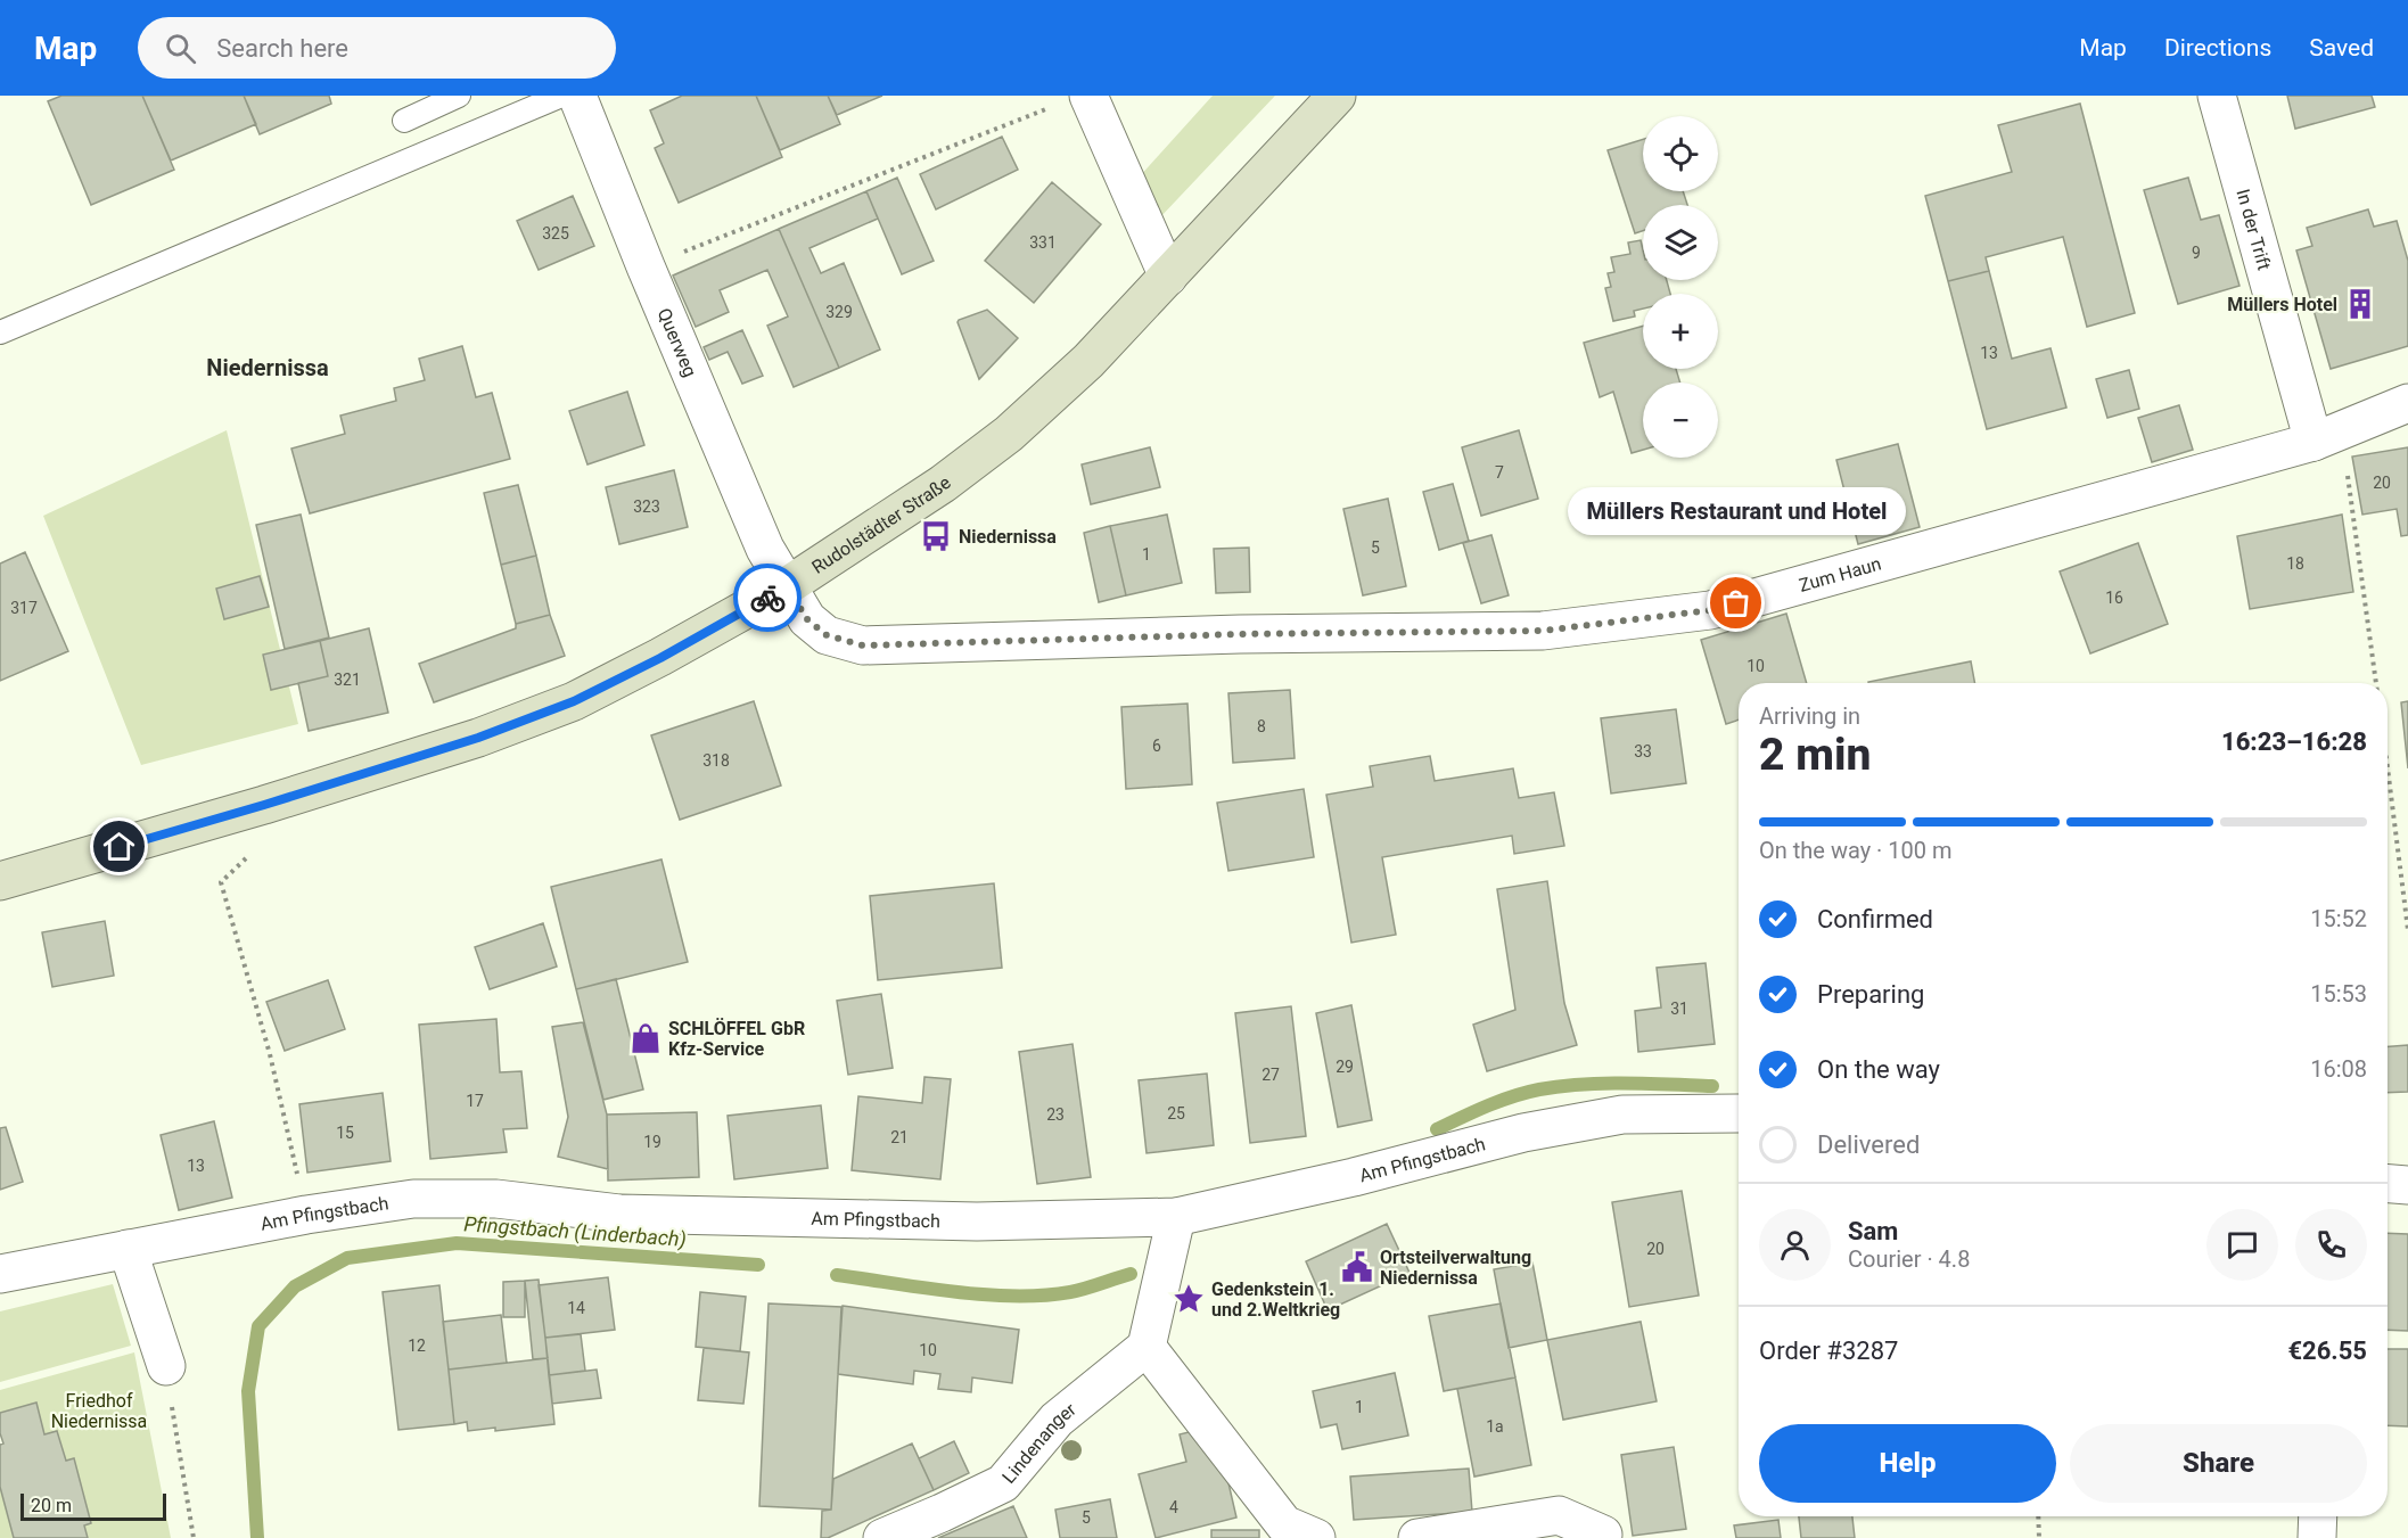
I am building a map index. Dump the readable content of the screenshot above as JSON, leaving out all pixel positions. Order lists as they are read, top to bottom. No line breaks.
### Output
{"streets":{"street":["In der Trift","Querweg","Rudolstädter Straße","Zum Haun","Am Pfingstbach","Lindenanger"]},"crossings":[["In der Trift","Zum Haun"],["Querweg","Rudolstädter Straße"],["Querweg","Zum Haun"],["Rudolstädter Straße","Zum Haun"]],"districts":["Niedernissa"],"water":["Pfingstbach (Linderbach)"],"parks":["Friedhof Niedernissa"],"places":{"building":["Müllers Hotel"],"bus stop":["Niedernissa"],"other":["Müllers Restaurant und Hotel"],"shop":["SCHLÖFFEL GbR Kfz-Service"],"public building":["Ortsteilverwaltung Niedernissa"],"place":["Gedenkstein 1. und 2.Weltkrieg"]},"house_numbers":["325","331","9","329","13","7","20","323","5","1","18","16","317","10","321","8","6","33","318","31","29","27","17","25","23","15","21","19","13","20","14","12","10","1","1a","4","5"],"scale_bar":"20 m","page":{"header":"Map","search":"Search here","nav":["Map","Directions","Saved"],"map_buttons":["+","−"],"bubble":"Müllers Restaurant und Hotel","heading":["2 min","Arriving in","16:23–16:28"],"panel":["Sam","Courier · 4.8","Order #3287","€26.55"],"bar":"On the way · 100 m","list":[["Confirmed","15:52"],["Preparing","15:53"],["On the way","16:08"],"Delivered"],"buttons":["Help","Share"],"scale":"20 m"}}
